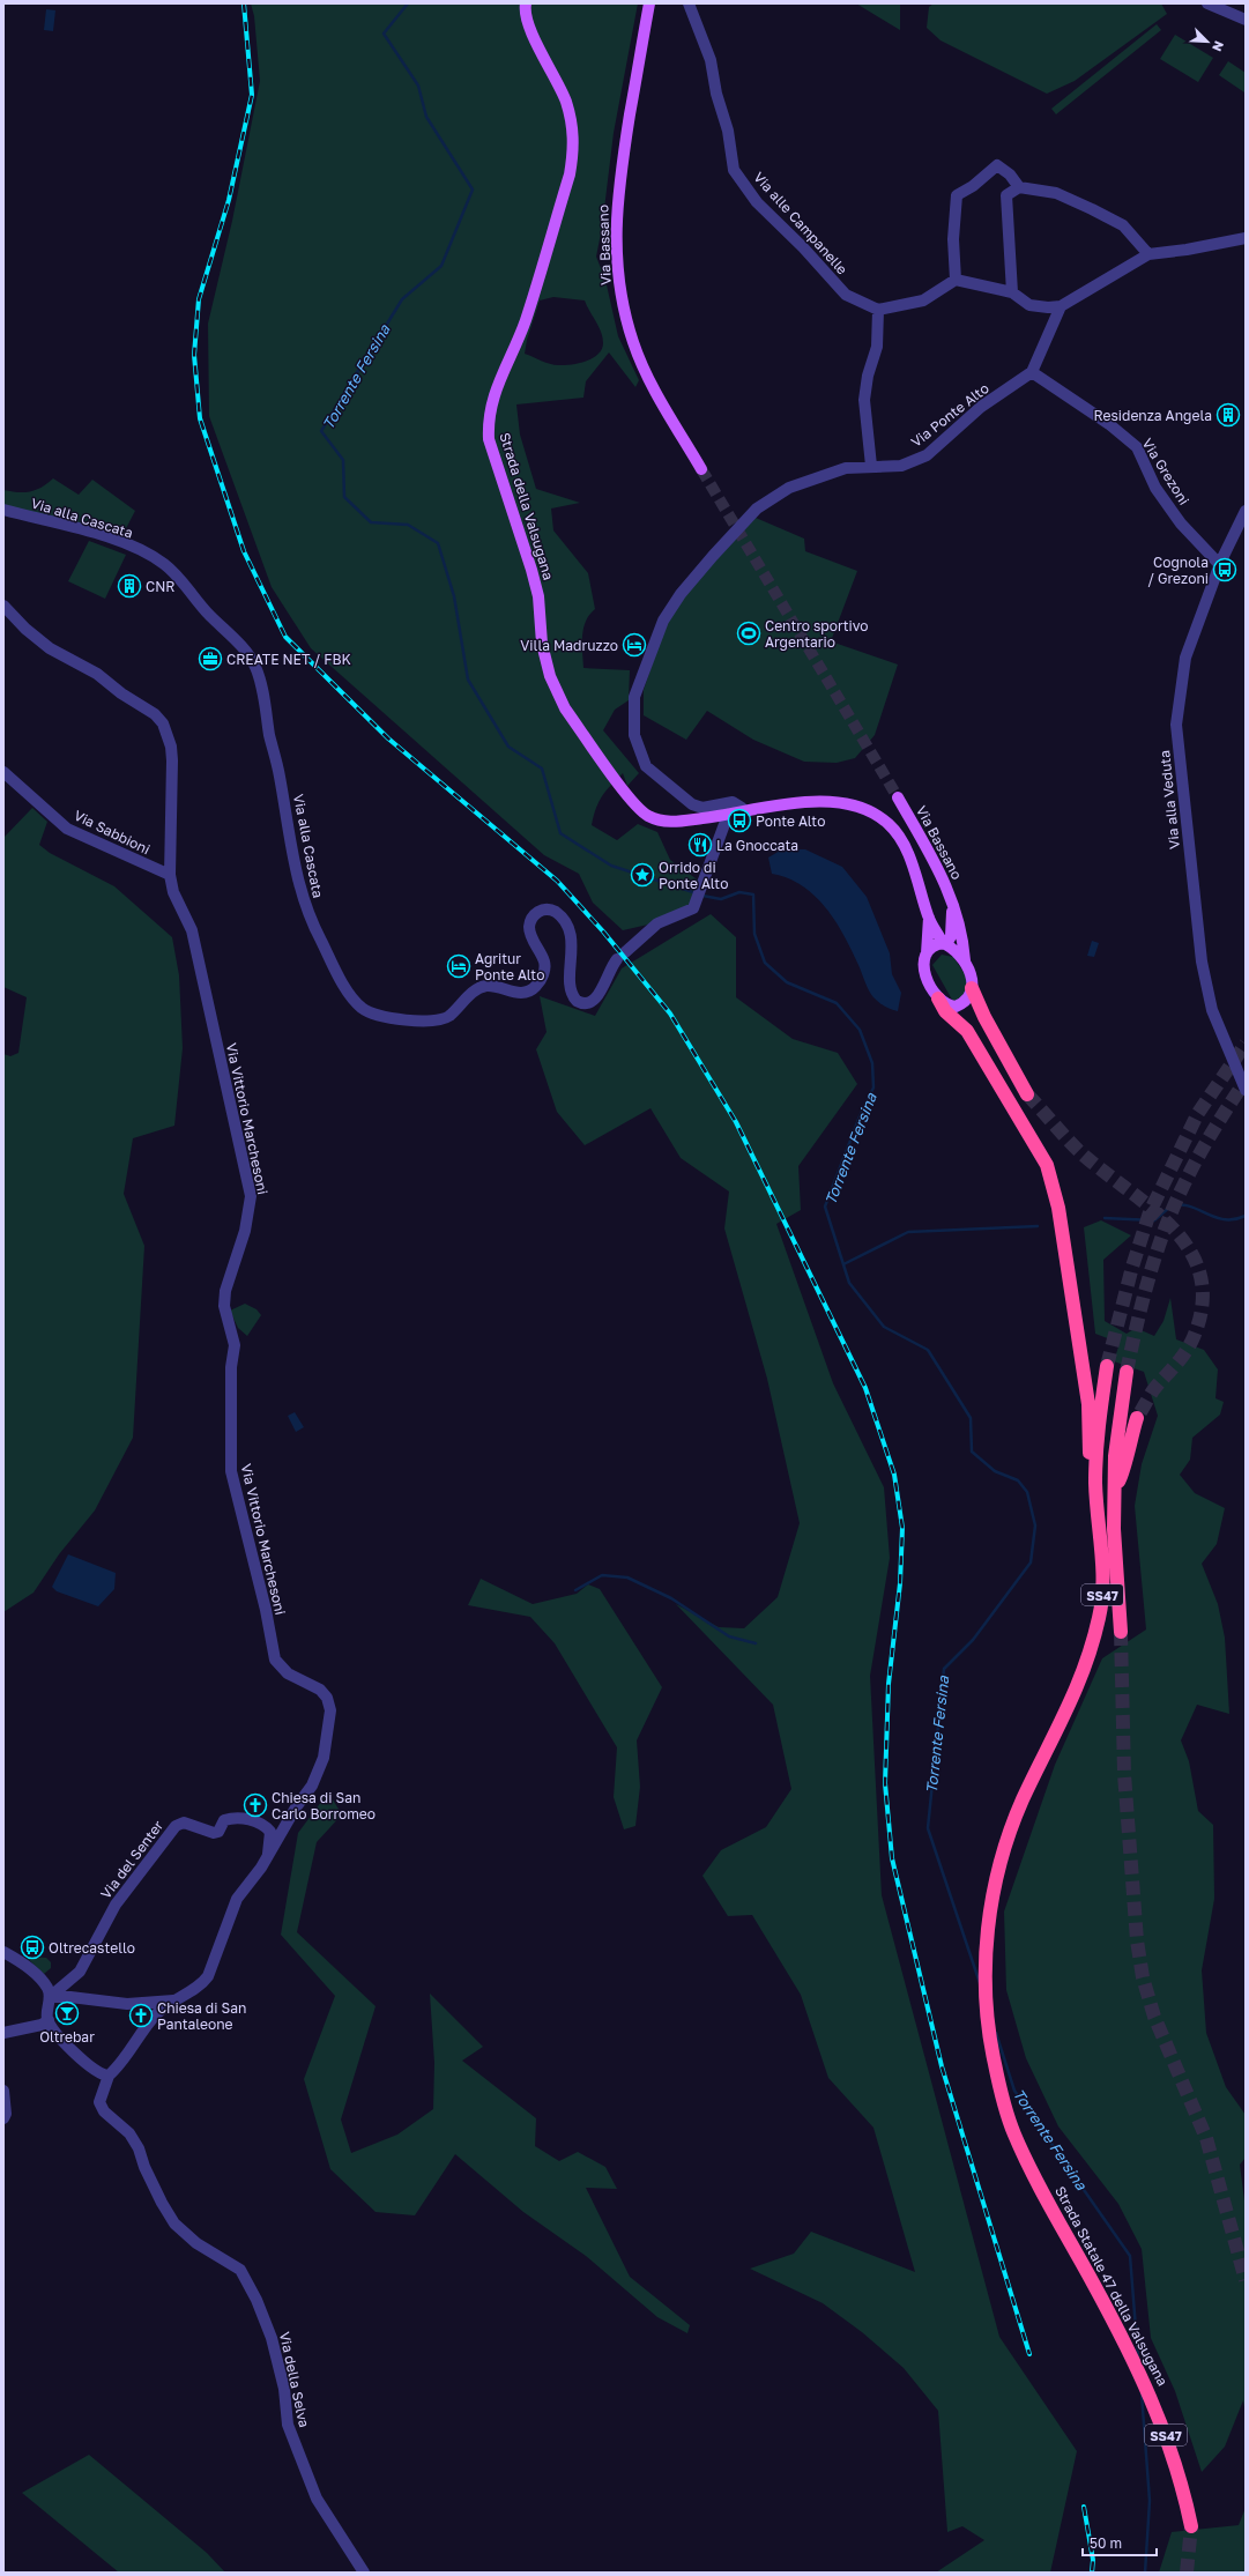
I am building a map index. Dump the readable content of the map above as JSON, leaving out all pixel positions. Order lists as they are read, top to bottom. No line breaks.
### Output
{"streets":{"highway":["SS47","Strada Statale 47 della Valsugana"],"main road":["Via Bassano","Strada della Valsugana"],"street":["Via alle Campanelle","Via Ponte Alto","Via Grezoni","Via alla Cascata","Via alla Veduta","Via Sabbioni","Via Vittorio Marchesoni","Via del Senter","Via della Selva"]},"crossings":[["Via Bassano","Strada della Valsugana"],["Via Ponte Alto","Via Grezoni"],["Via Ponte Alto","Strada della Valsugana"],["Via Grezoni","Via alla Veduta"],["Strada della Valsugana","Via alla Cascata"],["Via Sabbioni","Via Vittorio Marchesoni"],["Via Vittorio Marchesoni","Via del Senter"],["Via Vittorio Marchesoni","Via della Selva"]],"water":["Torrente Fersina"],"places":{"building":["Residenza Angela","CNR"],"bus stop":["Cognola / Grezoni","Ponte Alto","Oltrecastello"],"sports":["Centro sportivo Argentario"],"hotel":["Villa Madruzzo","Agritur Ponte Alto"],"office":["CREATE NET / FBK"],"restaurant":["La Gnoccata"],"place":["Orrido di Ponte Alto"],"church":["Chiesa di San Carlo Borromeo","Chiesa di San Pantaleone"],"bar":["Oltrebar"]},"scale_bar":"50 m","north":"bottom right"}
